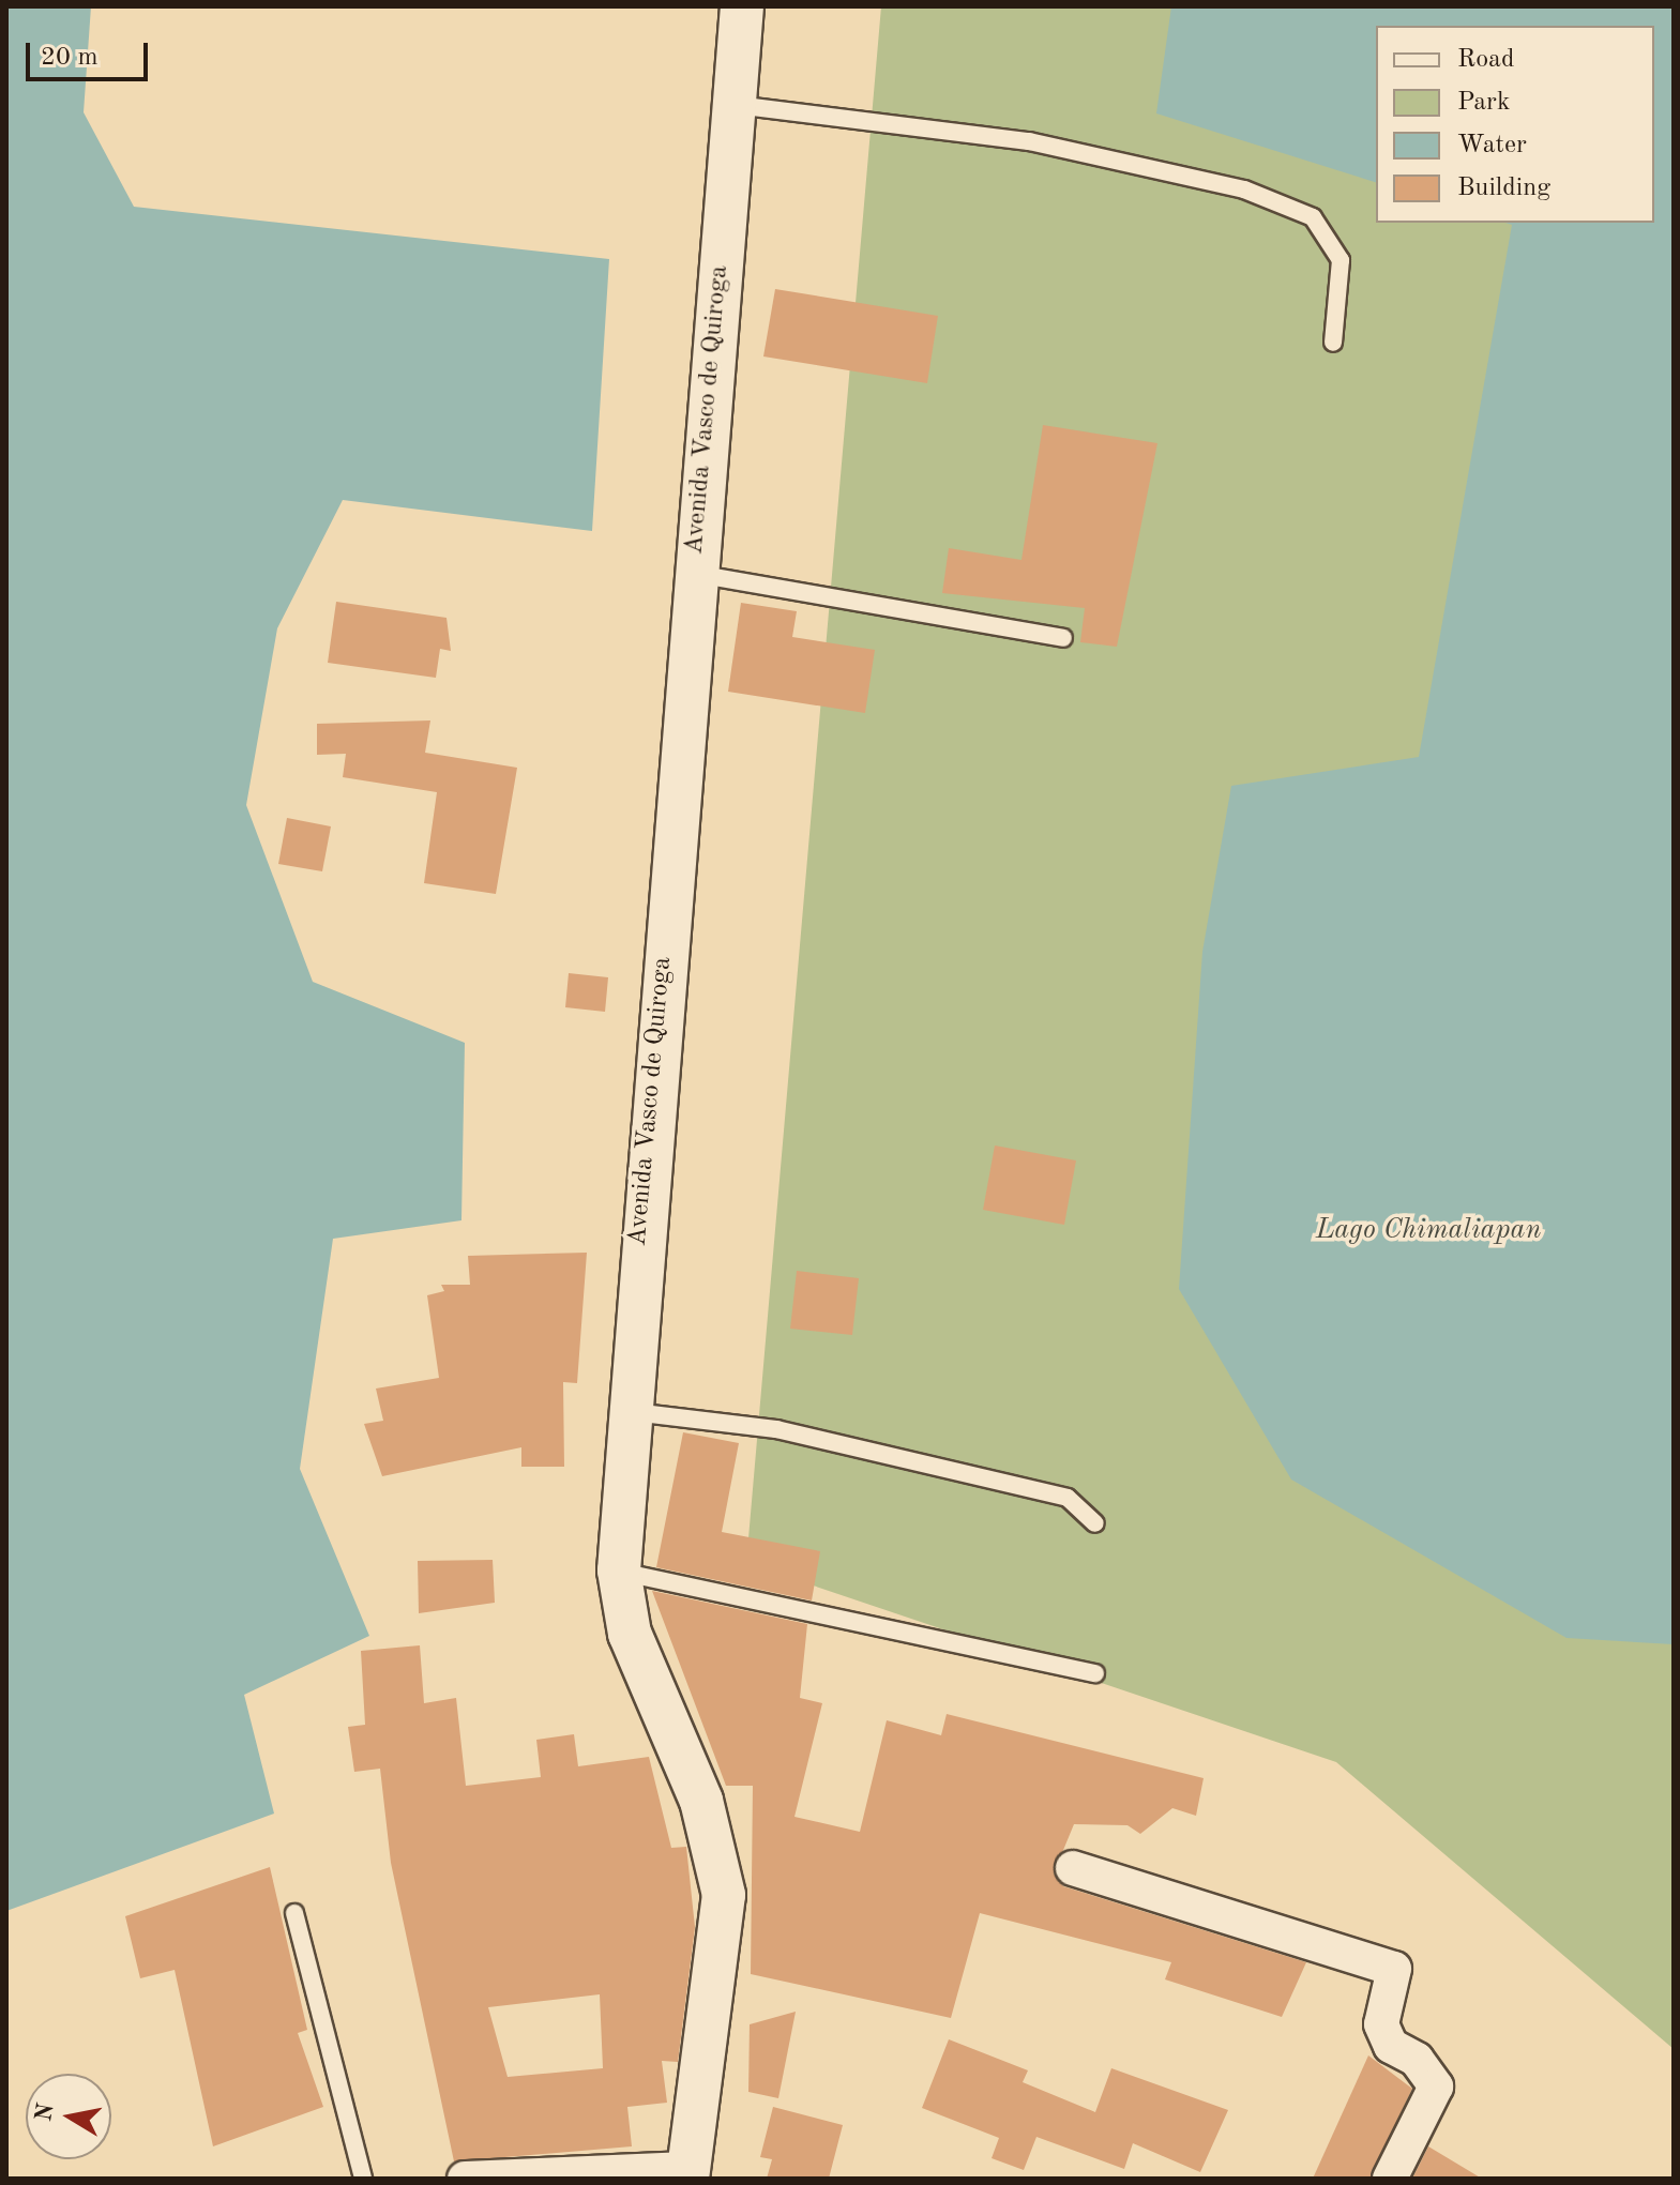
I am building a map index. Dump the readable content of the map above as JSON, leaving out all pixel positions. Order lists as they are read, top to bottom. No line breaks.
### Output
{"streets":{"street":["Avenida Vasco de Quiroga"]},"water":["Lago Chimaliapan"],"legend":["Road","Park","Water","Building"],"scale_bar":"20 m","north":"left"}
